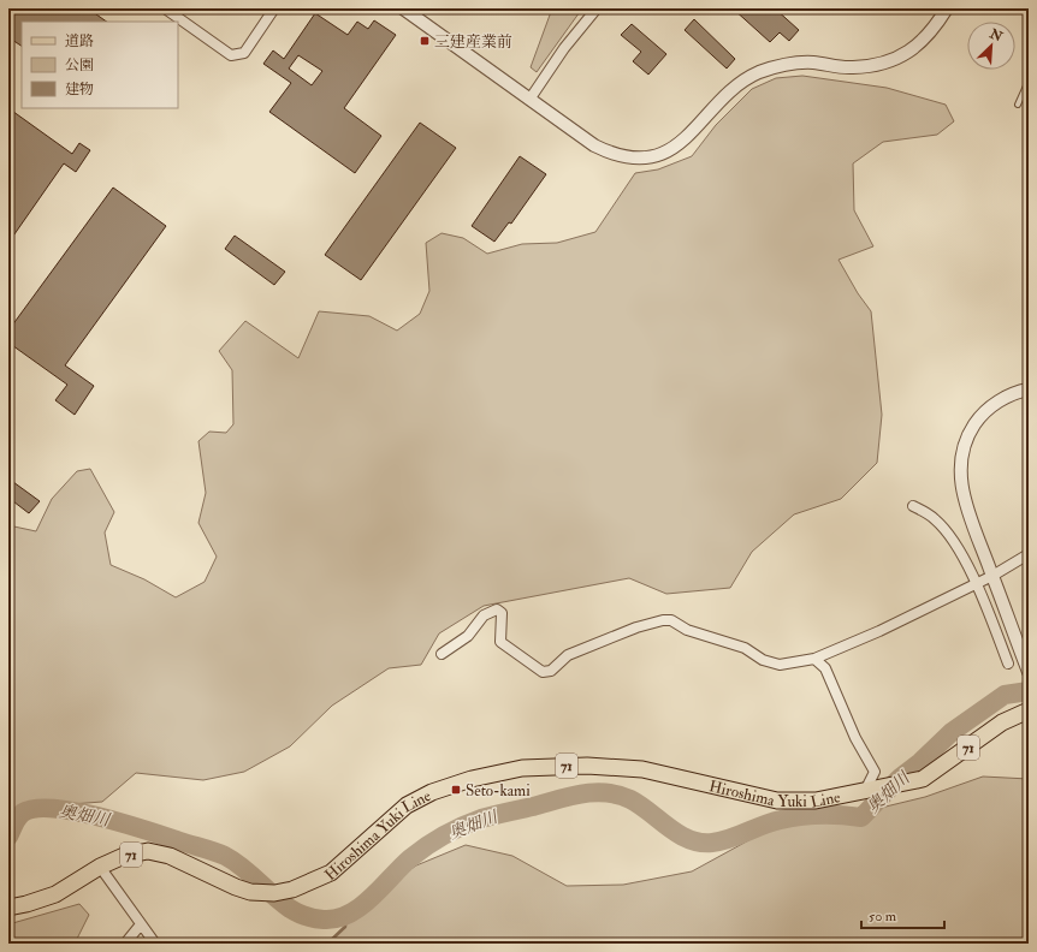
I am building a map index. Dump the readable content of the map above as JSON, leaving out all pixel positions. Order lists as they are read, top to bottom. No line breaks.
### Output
{"streets":{"main road":["71","Hiroshima Yuki Line"]},"water":["奥畑川"],"places":{"transit":["三建産業前","Seto-kami"]},"legend":["道路","公園","建物"],"scale_bar":"50 m","north":"top right"}
